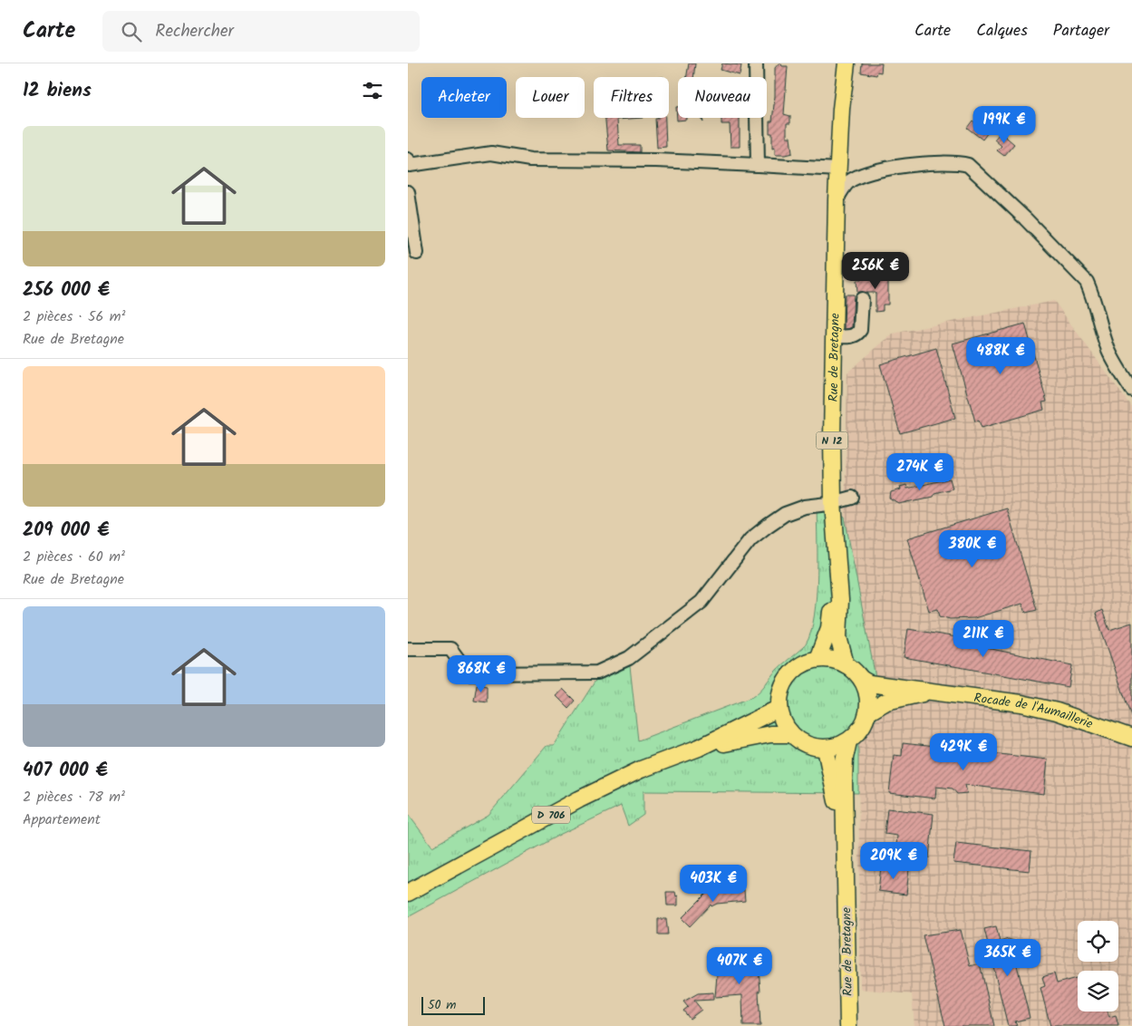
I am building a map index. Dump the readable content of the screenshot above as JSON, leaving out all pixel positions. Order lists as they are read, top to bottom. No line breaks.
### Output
{"streets":{"main road":["Rue de Bretagne","N 12","Rocade de l'Aumaillerie","D 706"]},"crossings":[["Rue de Bretagne","Rocade de l'Aumaillerie"],["Rue de Bretagne","D 706"],["Rocade de l'Aumaillerie","D 706"]],"scale_bar":"50 m","page":{"header":"Carte","search":"Rechercher","nav":["Carte","Calques","Partager"],"heading":"12 biens","chip":["Acheter","Louer","Filtres","Nouveau"],"price":["199K €","256K €","488K €","274K €","380K €","211K €","868K €","429K €","209K €","403K €","365K €","407K €"],"list":[{"name":"256 000 €","note":"2 pièces · 56 m² · Rue de Bretagne"},{"name":"209 000 €","note":"2 pièces · 60 m² · Rue de Bretagne"},{"name":"407 000 €","note":"2 pièces · 78 m² · Appartement"}],"scale":"50 m"}}
